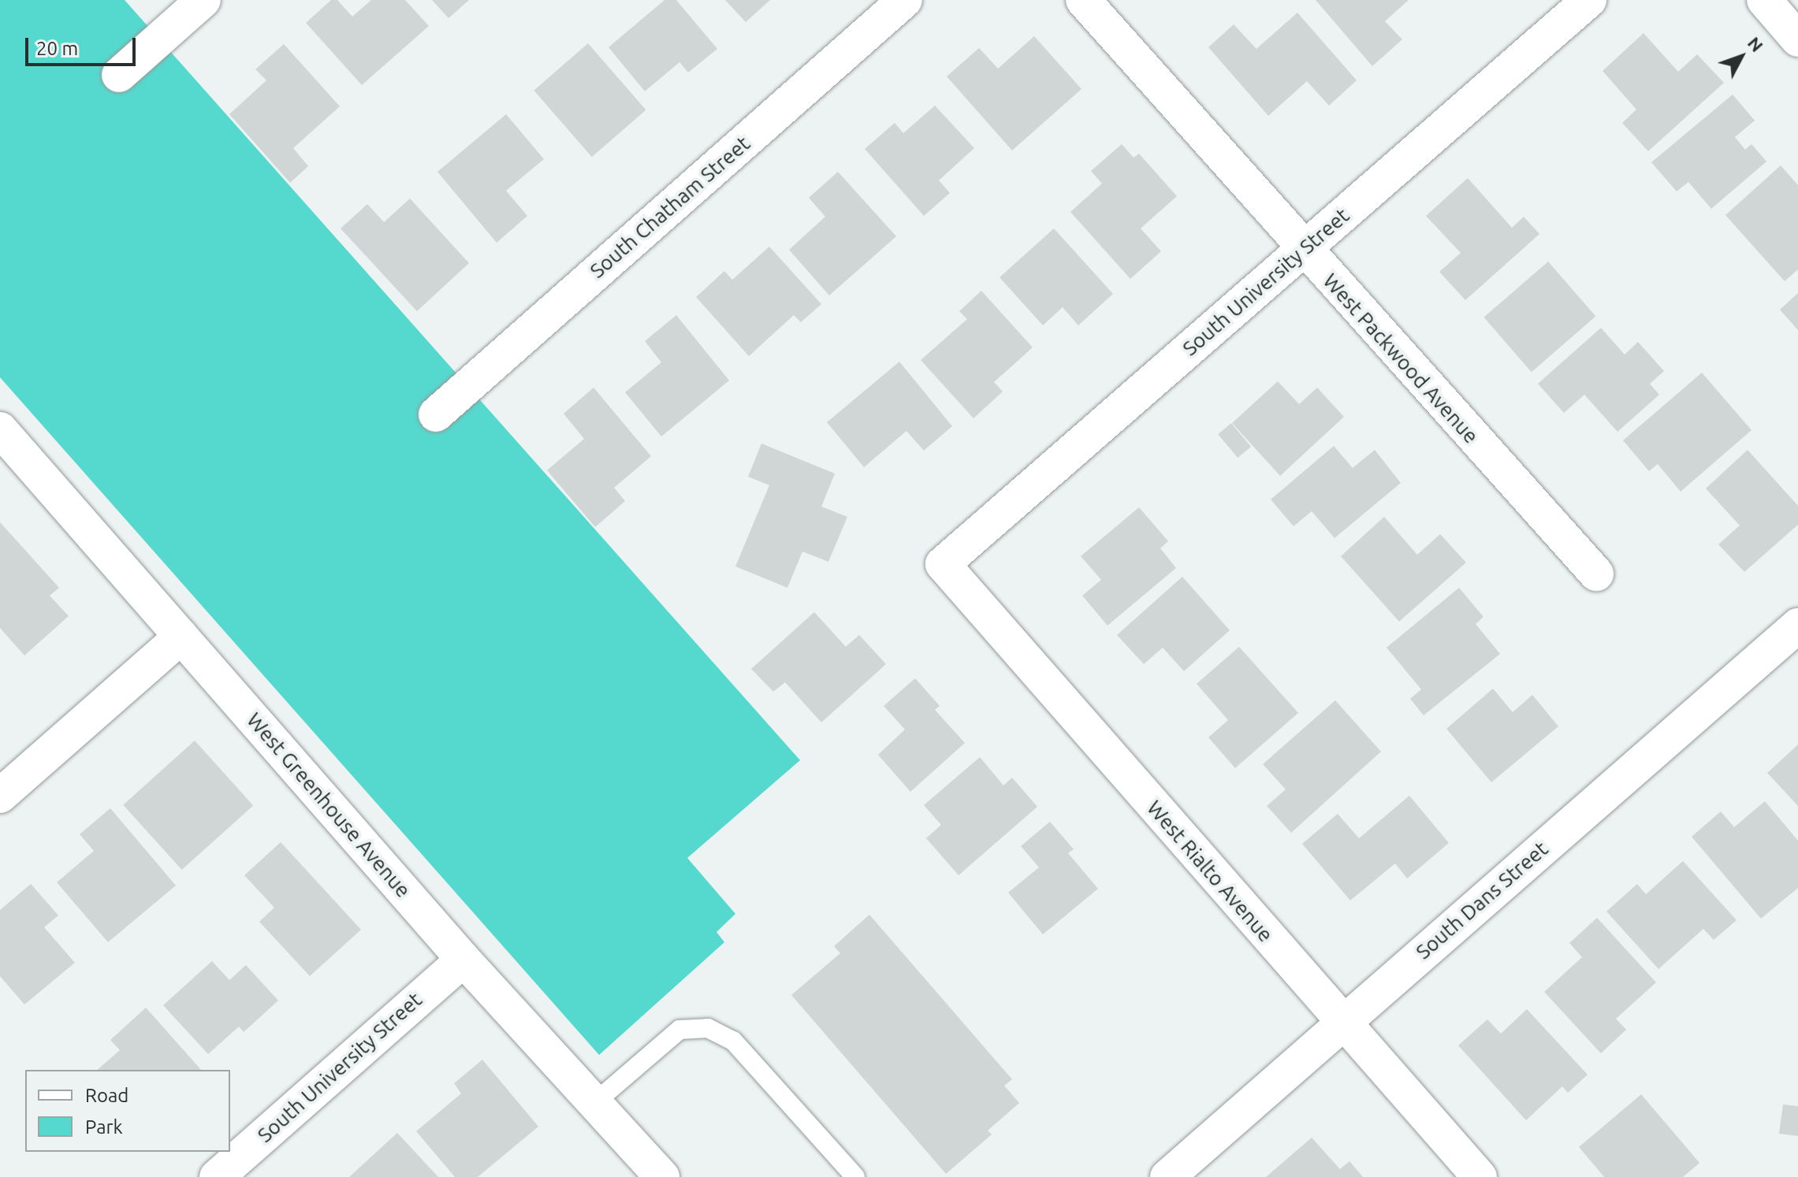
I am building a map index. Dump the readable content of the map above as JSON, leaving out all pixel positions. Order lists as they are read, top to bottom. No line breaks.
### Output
{"streets":{"street":["South Chatham Street","South University Street","West Packwood Avenue","West Greenhouse Avenue","West Rialto Avenue","South Dans Street"]},"crossings":[["South University Street","West Packwood Avenue"],["South University Street","West Greenhouse Avenue"],["South University Street","West Rialto Avenue"],["West Rialto Avenue","South Dans Street"]],"legend":["Road","Park"],"scale_bar":"20 m","north":"top right"}
